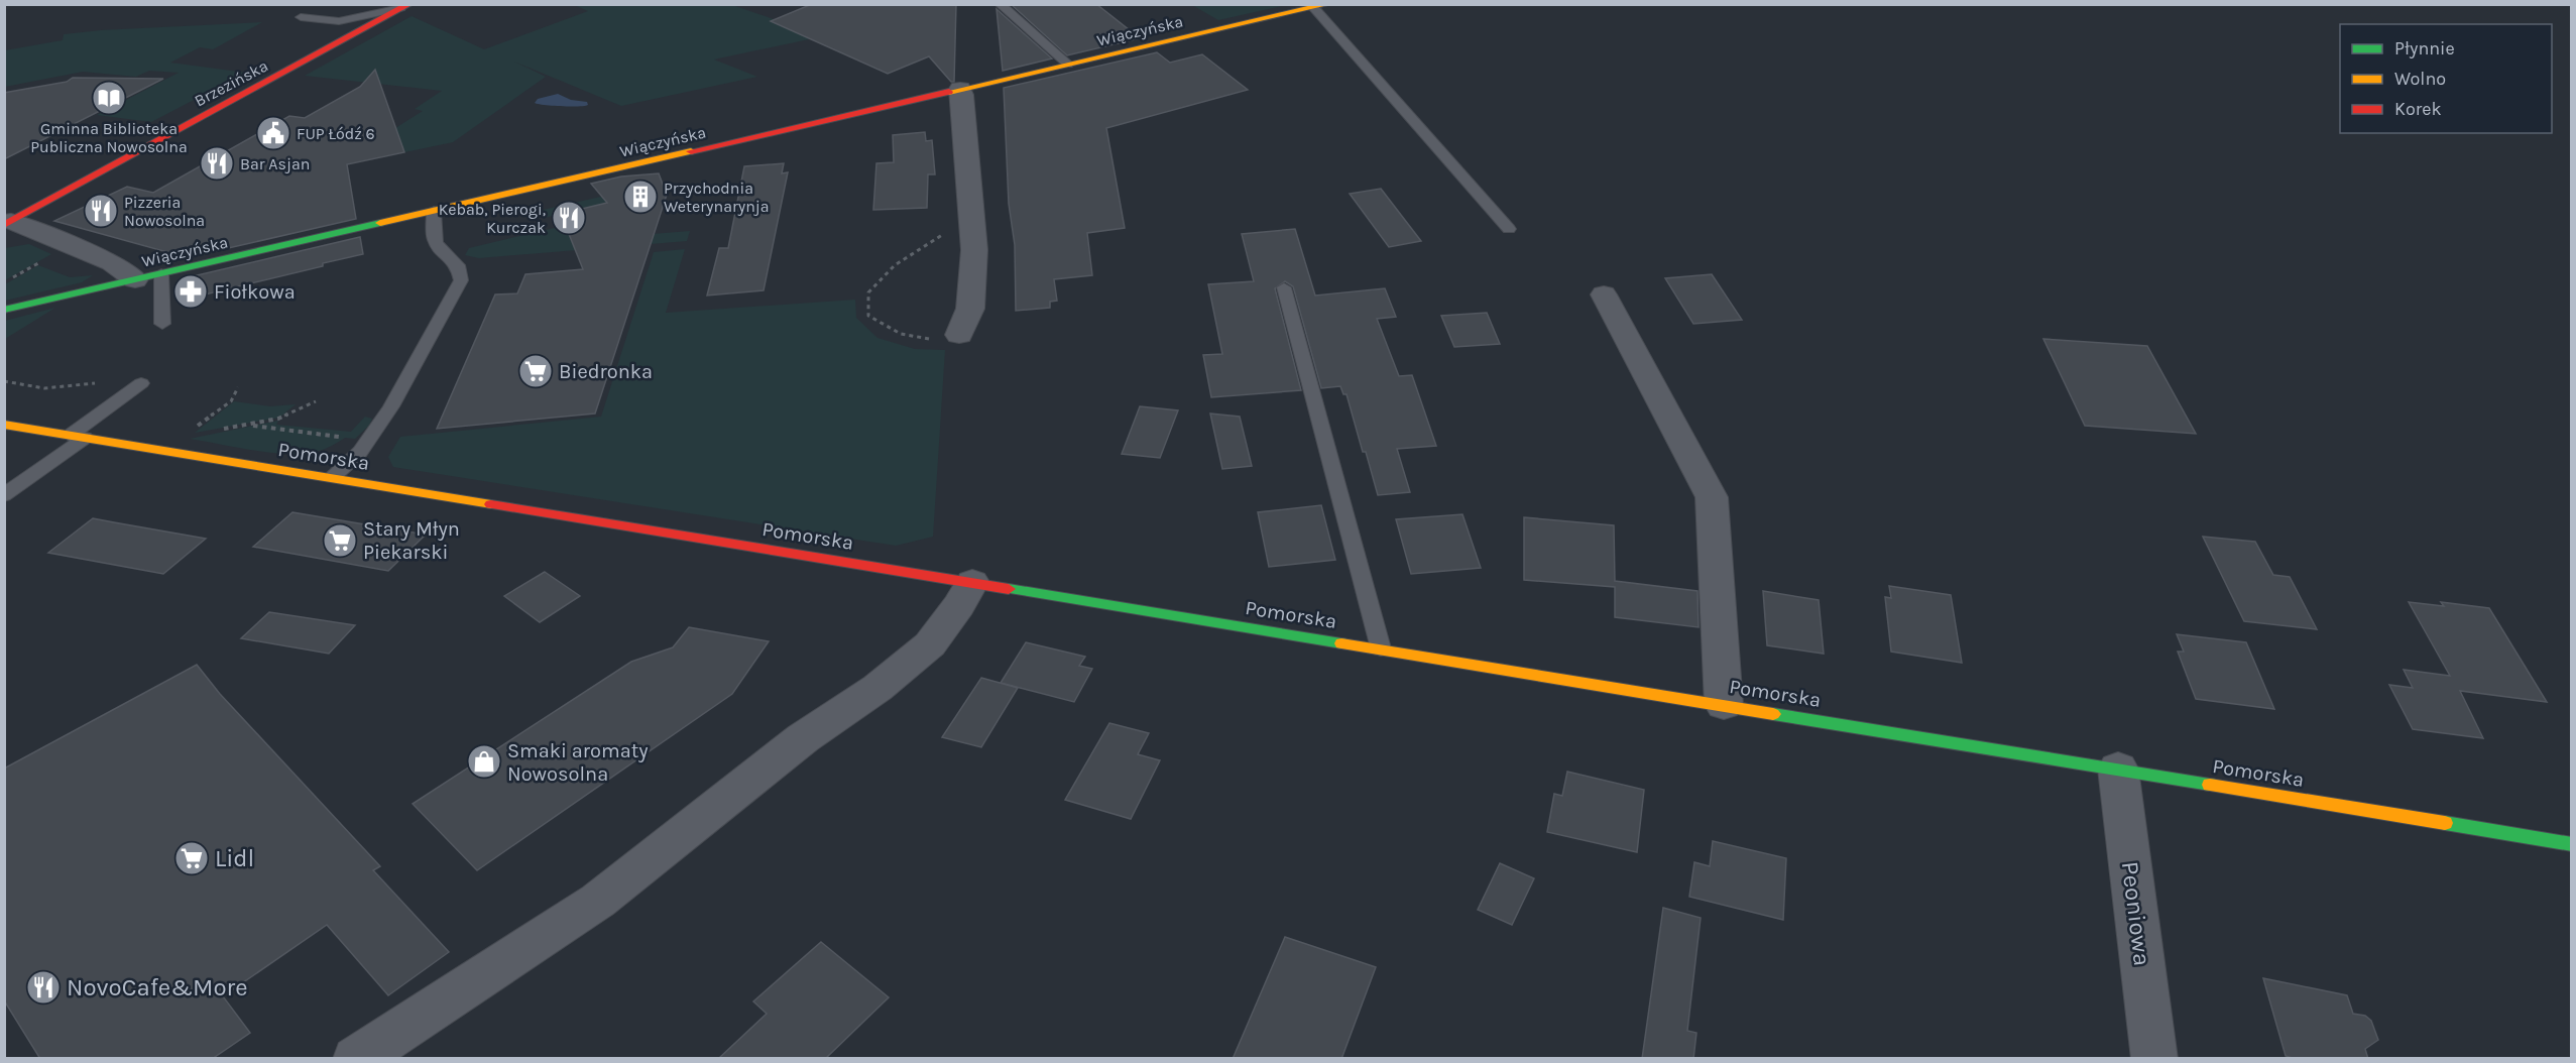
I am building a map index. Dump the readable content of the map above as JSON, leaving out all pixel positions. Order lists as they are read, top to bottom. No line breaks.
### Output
{"streets":{"street":["Wiączyńska","Brzezińska","Pomorska","Peoniowa"]},"crossings":[["Pomorska","Peoniowa"]],"places":{"library":["Gminna Biblioteka Publiczna Nowosolna"],"public building":["FUP Łódź 6"],"restaurant":["Bar Asjan","Pizzeria Nowosolna","Kebab, Pierogi, Kurczak","NovoCafe&More"],"building":["Przychodnia Weterynarynja"],"pharmacy":["Fiołkowa"],"supermarket":["Biedronka","Stary Młyn Piekarski","Lidl"],"shop":["Smaki aromaty Nowosolna"]},"legend":["Płynnie","Wolno","Korek"]}
